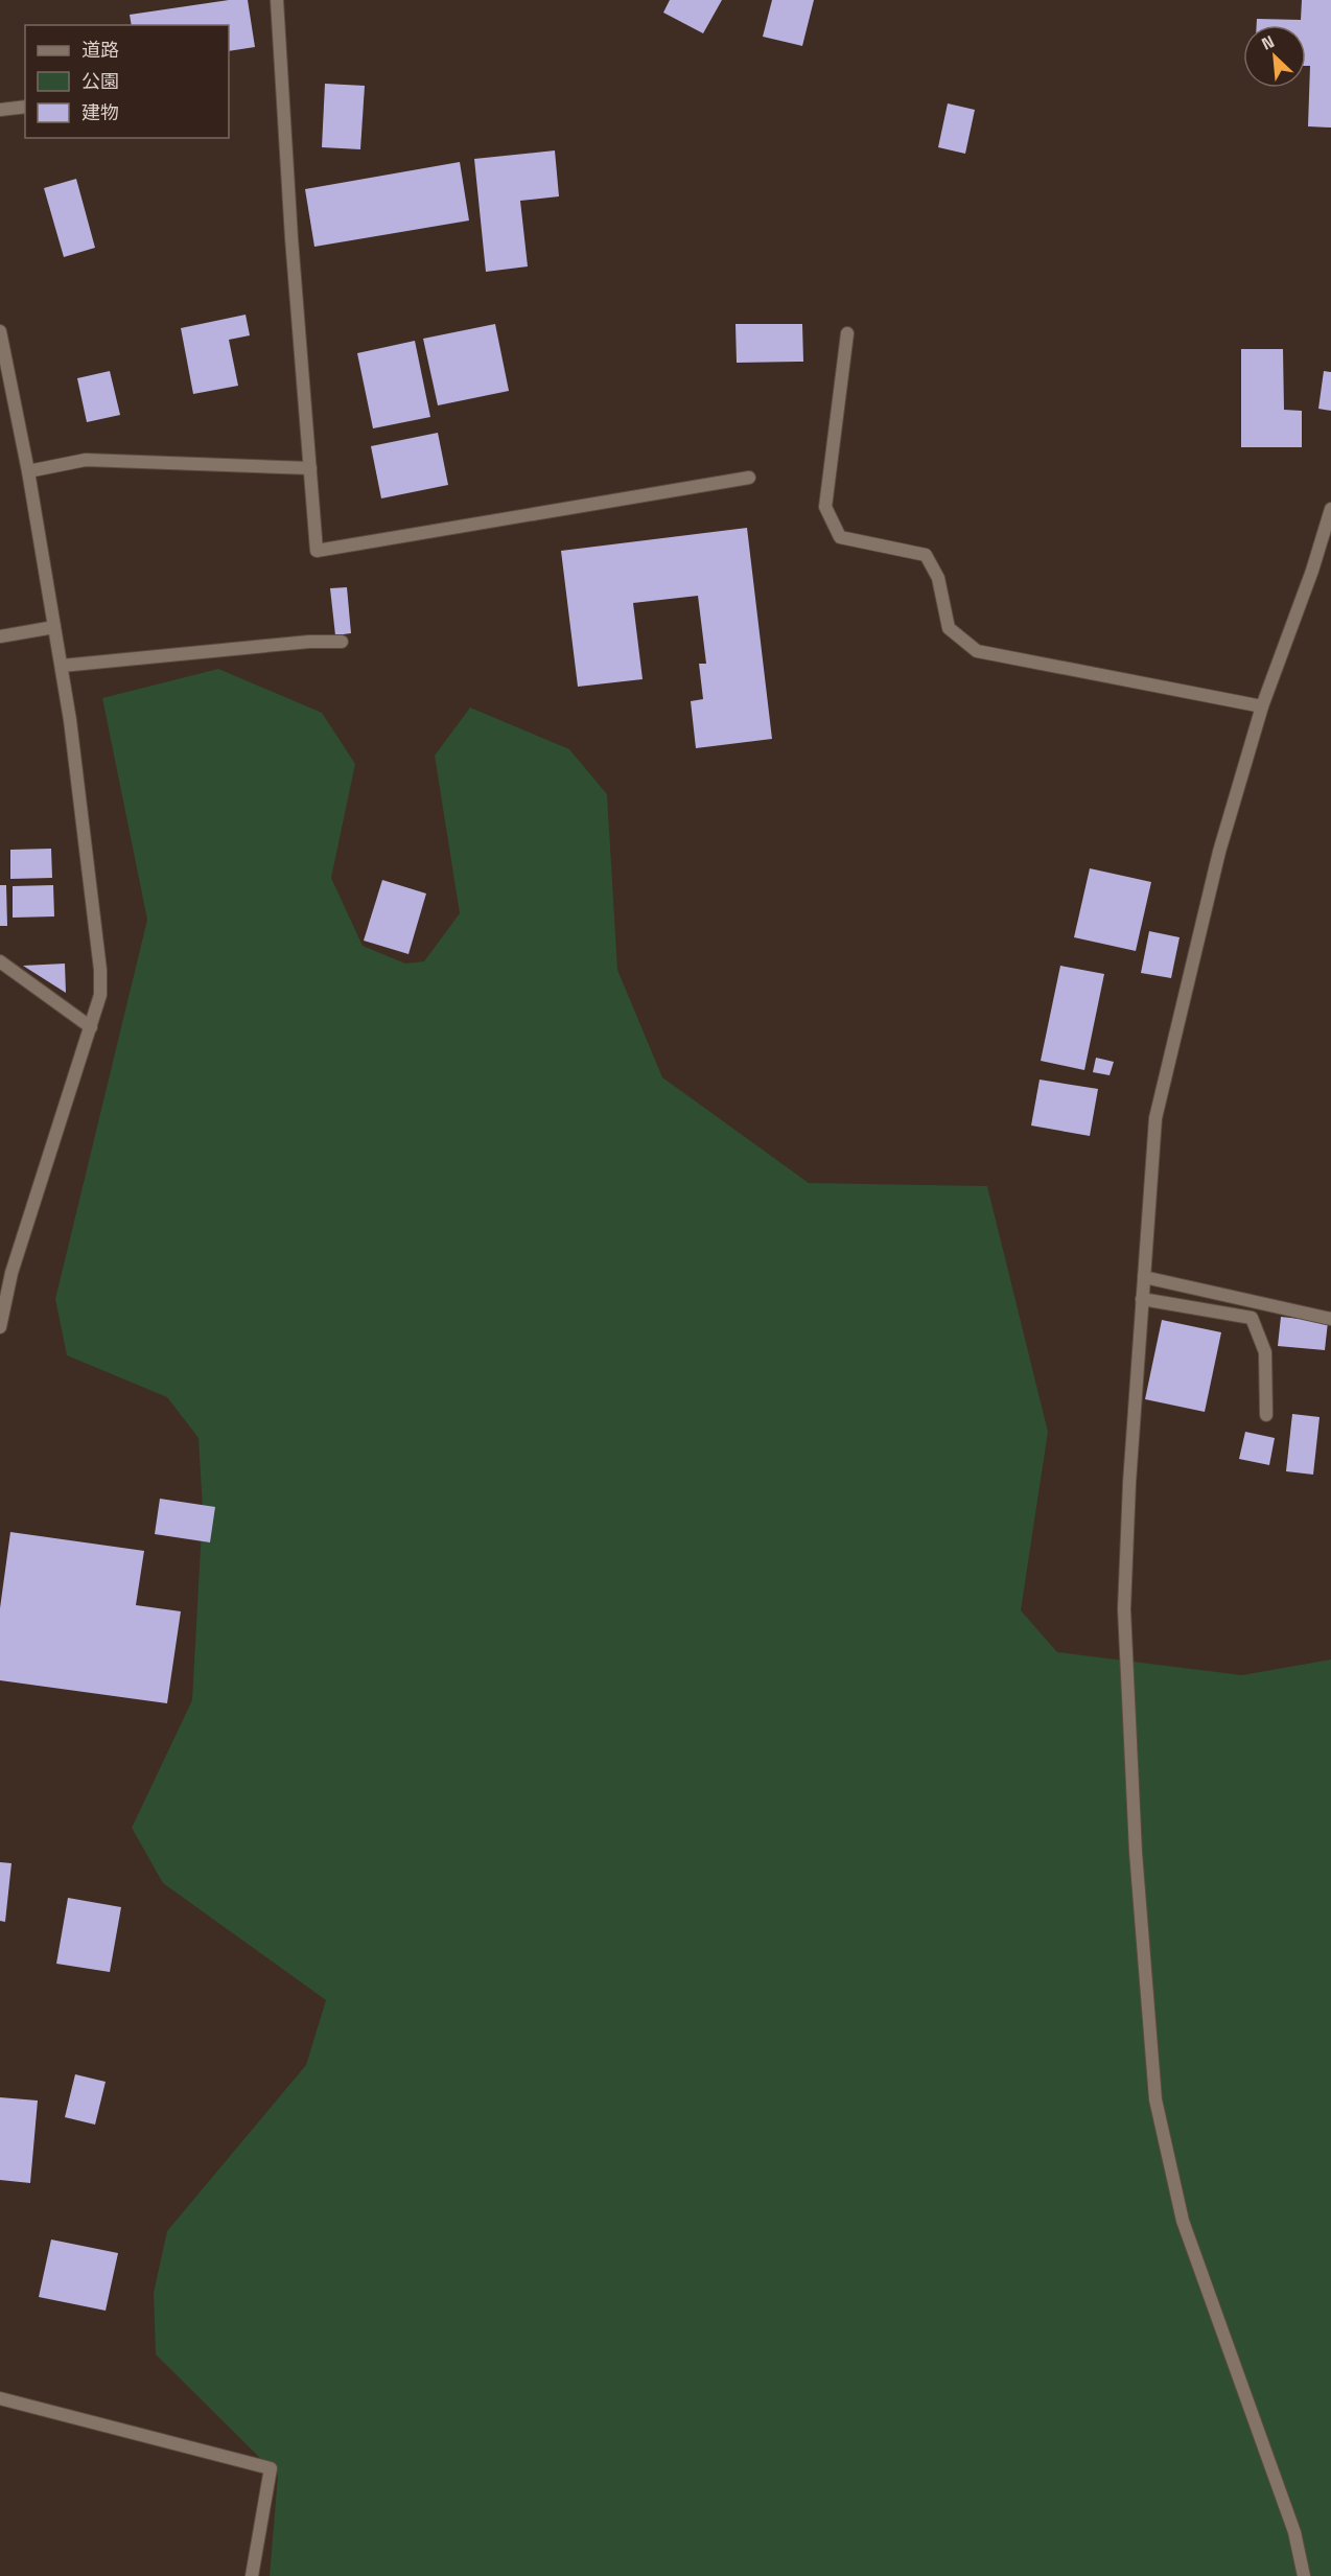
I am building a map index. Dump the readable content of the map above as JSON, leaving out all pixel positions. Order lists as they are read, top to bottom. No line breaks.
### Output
{"legend":["道路","公園","建物"],"north":"top left"}
